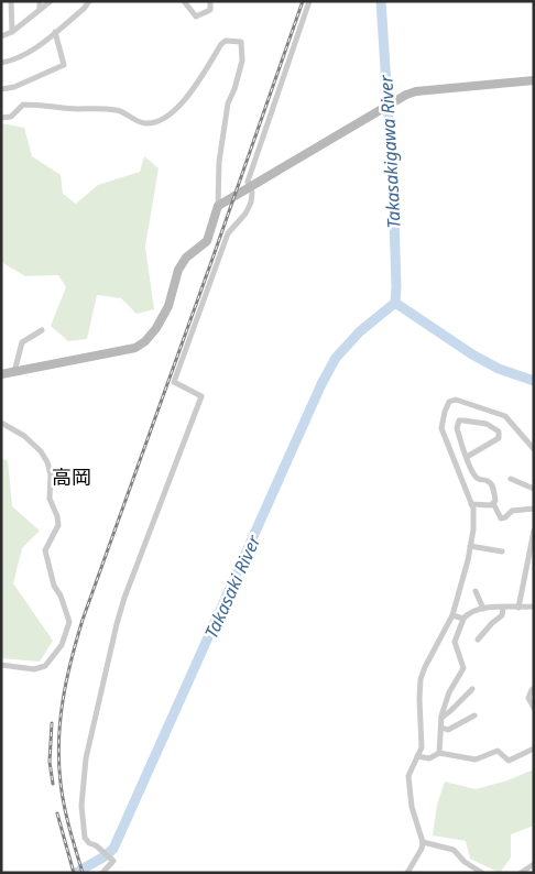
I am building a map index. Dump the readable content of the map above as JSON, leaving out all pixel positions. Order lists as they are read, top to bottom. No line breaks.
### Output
{"districts":["高岡"],"water":["Takasakigawa River","Takasaki River"]}
